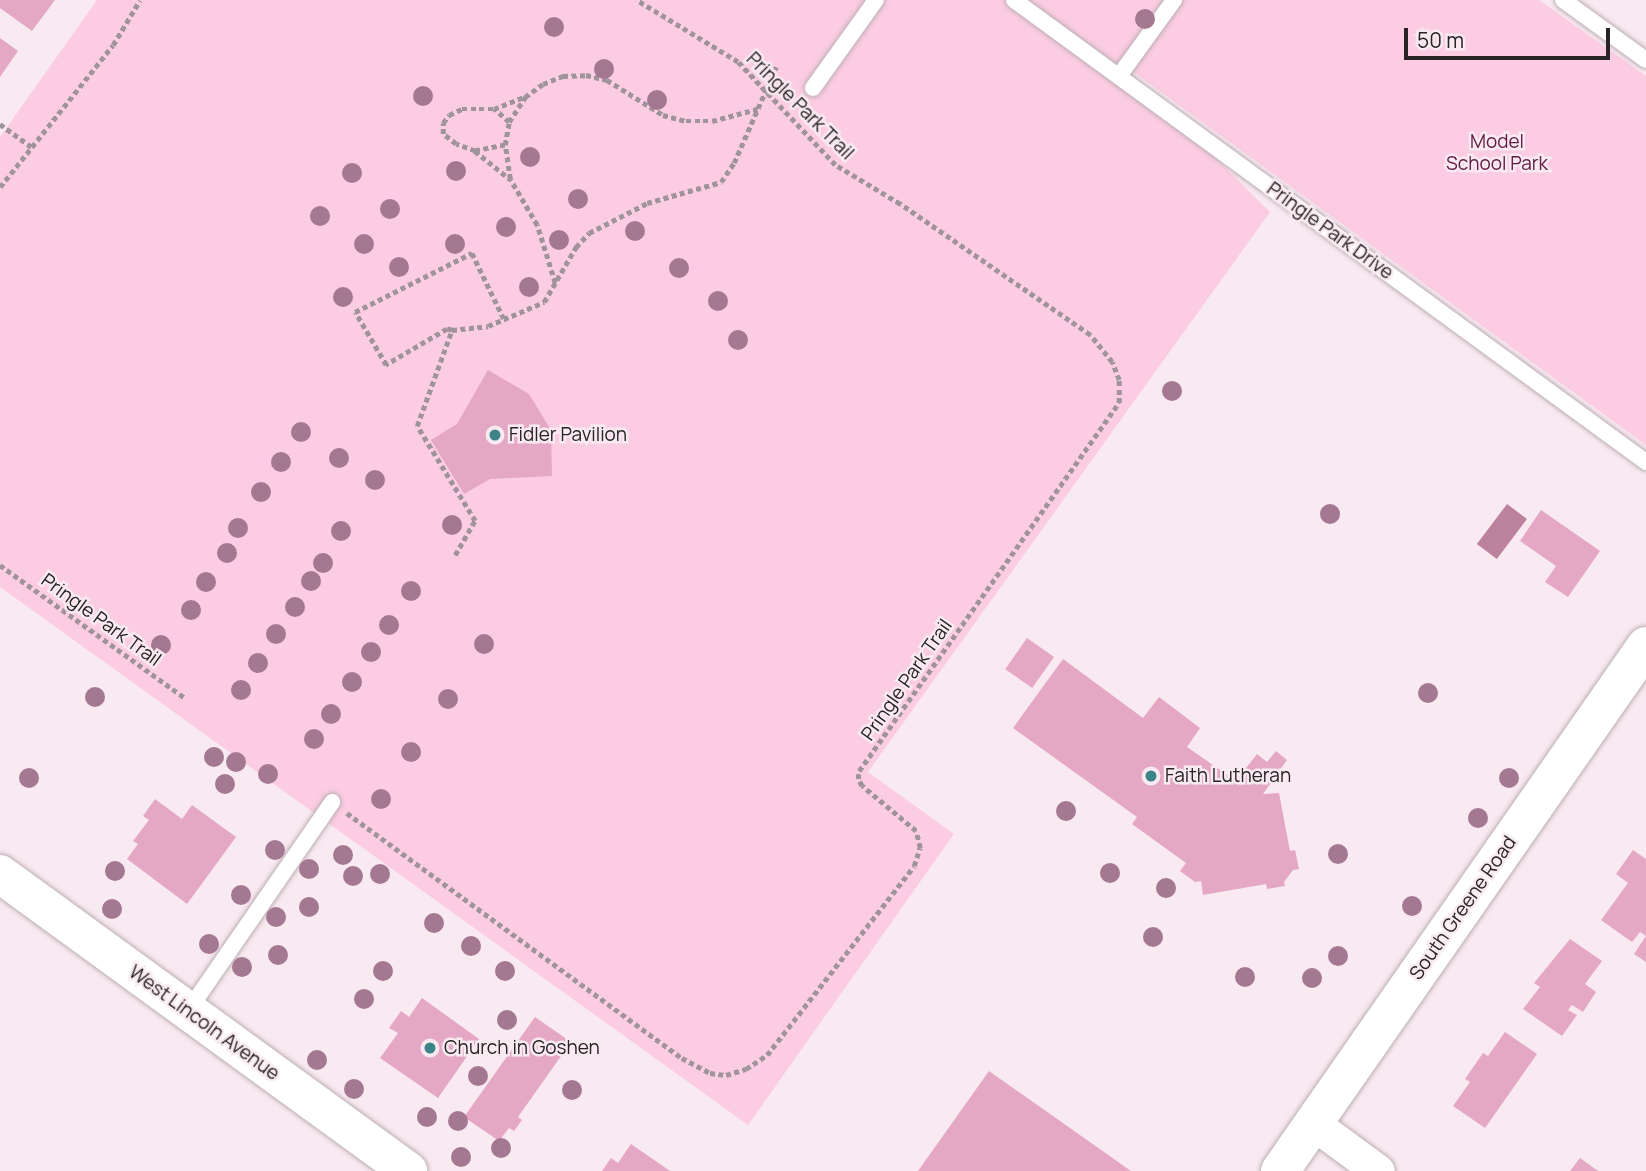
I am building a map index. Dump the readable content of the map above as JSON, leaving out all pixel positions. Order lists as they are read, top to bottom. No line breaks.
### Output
{"streets":{"street":["South Greene Road","West Lincoln Avenue"],"lane":["Pringle Park Drive"],"path":["Pringle Park Trail"]},"parks":["Model School Park"],"places":["Fidler Pavilion","Faith Lutheran","Church in Goshen"],"scale_bar":"50 m"}
